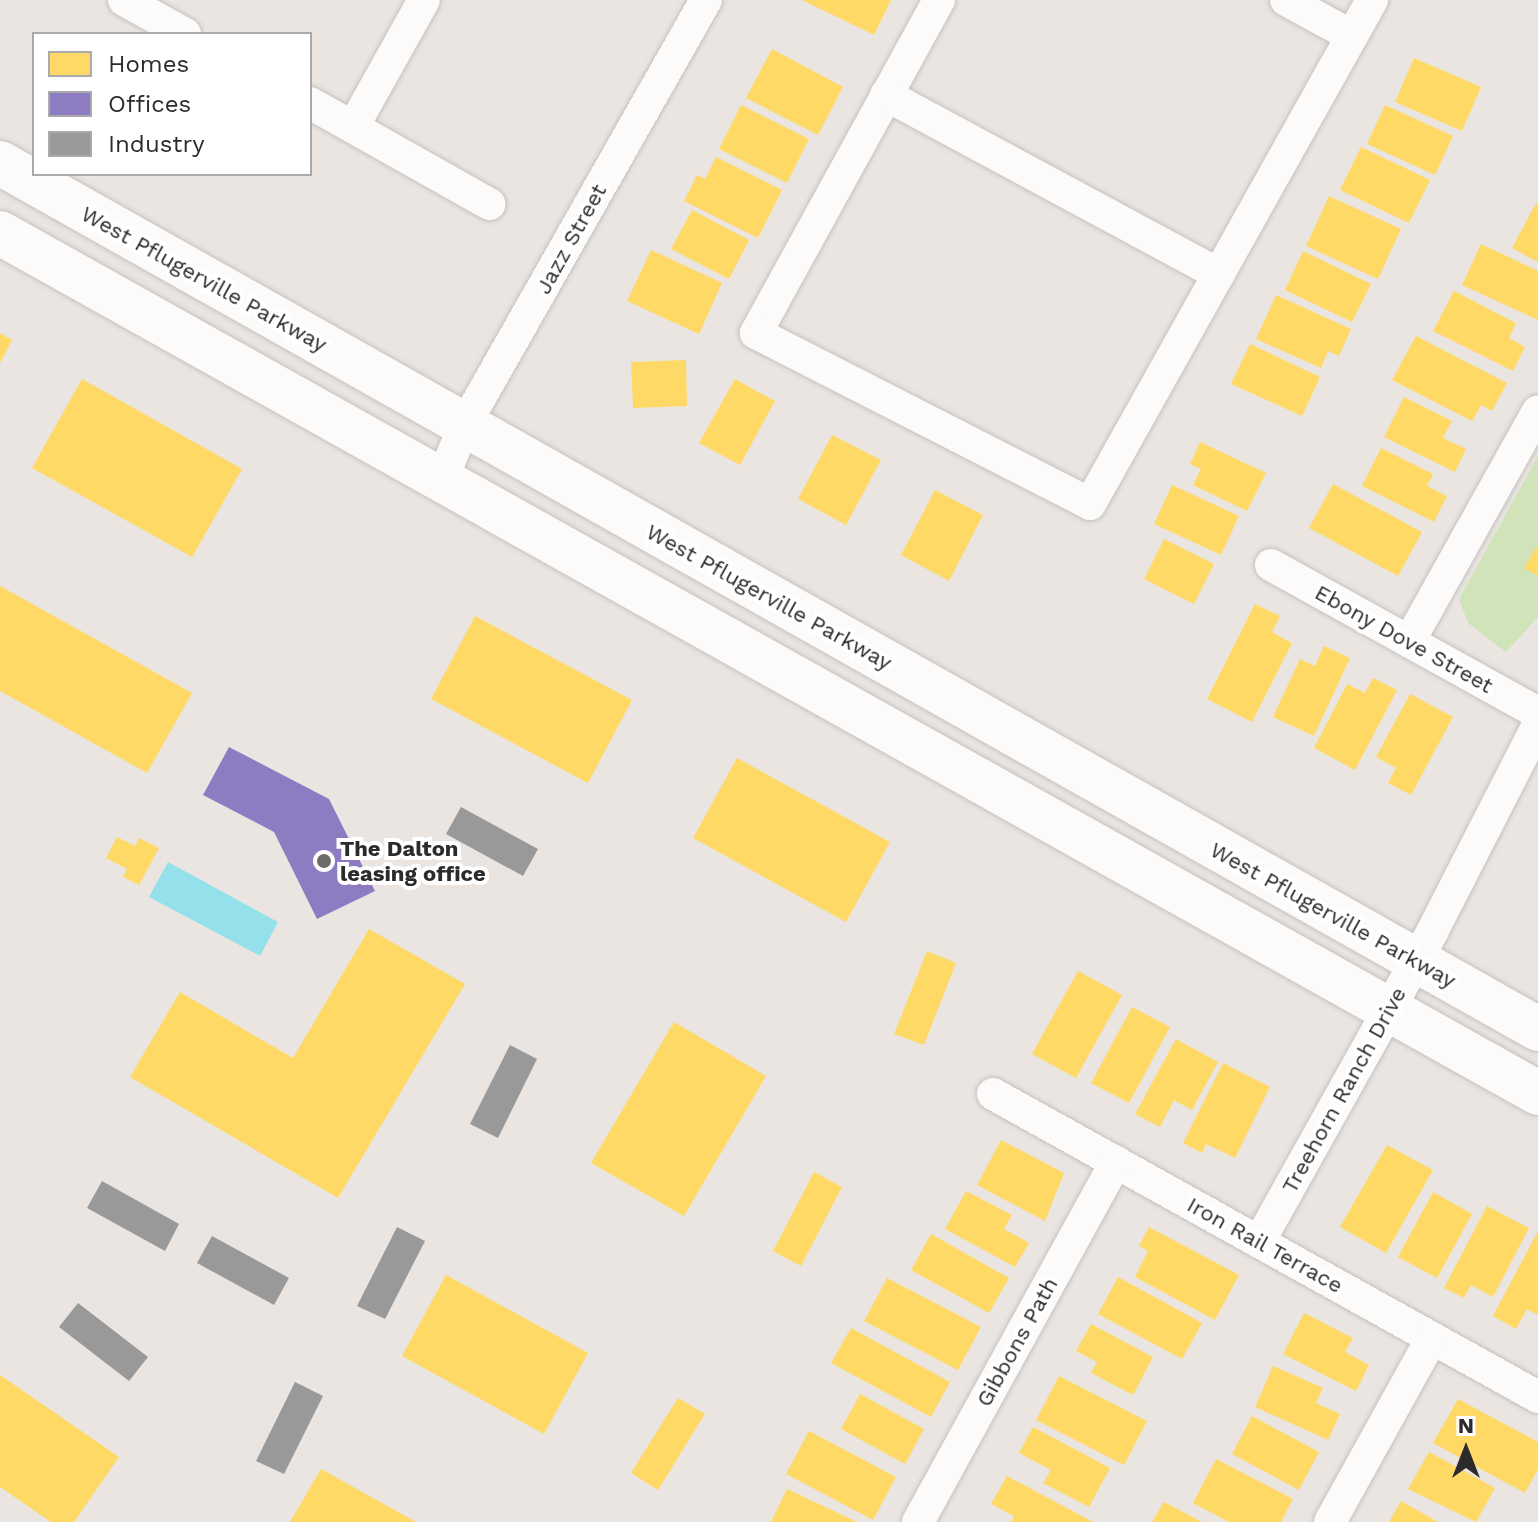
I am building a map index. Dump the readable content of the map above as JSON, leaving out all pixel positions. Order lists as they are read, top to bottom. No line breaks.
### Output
{"streets":{"main road":["West Pflugerville Parkway"],"street":["Jazz Street","Ebony Dove Street","Treehorn Ranch Drive","Iron Rail Terrace","Gibbons Path"]},"crossings":[["Jazz Street","West Pflugerville Parkway"],["West Pflugerville Parkway","Treehorn Ranch Drive"],["Treehorn Ranch Drive","Iron Rail Terrace"],["Iron Rail Terrace","Gibbons Path"]],"places":["The Dalton leasing office"],"legend":["Homes","Offices","Industry"],"north":"top"}
